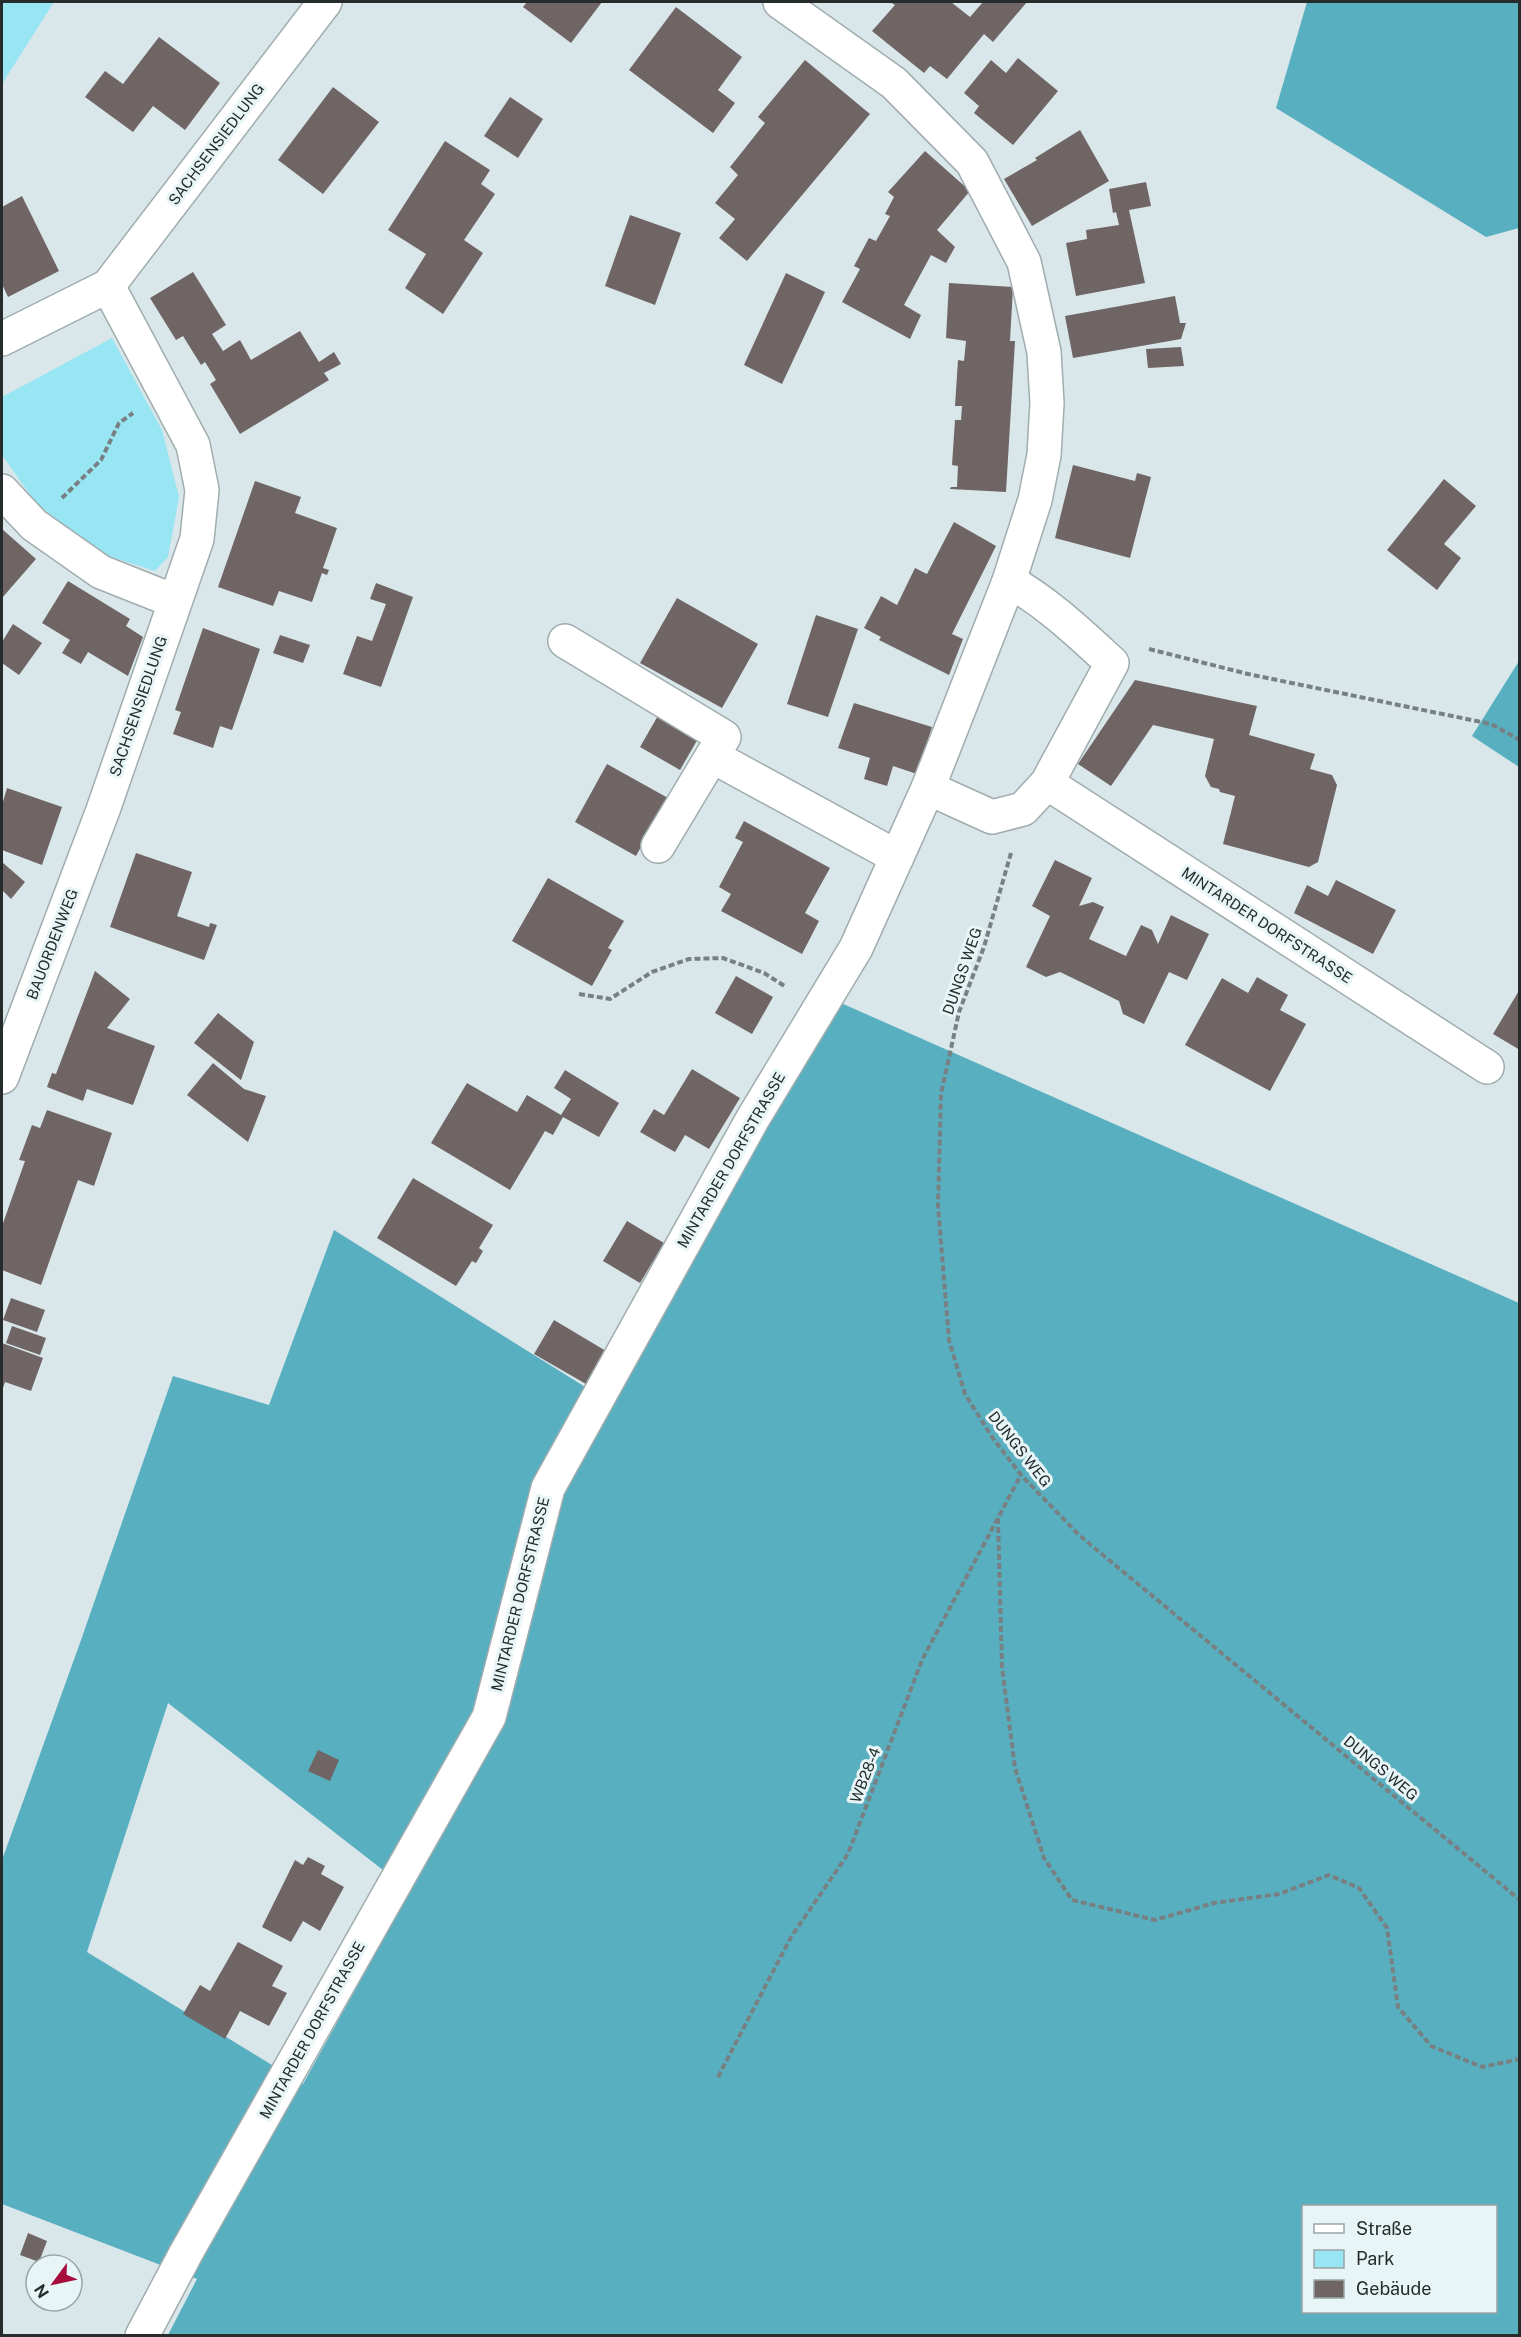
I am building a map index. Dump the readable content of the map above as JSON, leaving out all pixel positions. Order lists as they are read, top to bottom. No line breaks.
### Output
{"streets":{"street":["SACHSENSIEDLUNG","MINTARDER DORFSTRASSE","BAUORDENWEG"],"path":["DUNGS WEG","WB28-4"]},"crossings":[["SACHSENSIEDLUNG","BAUORDENWEG"],["DUNGS WEG","WB28-4"]],"legend":["Straße","Park","Gebäude"],"north":"bottom left"}
